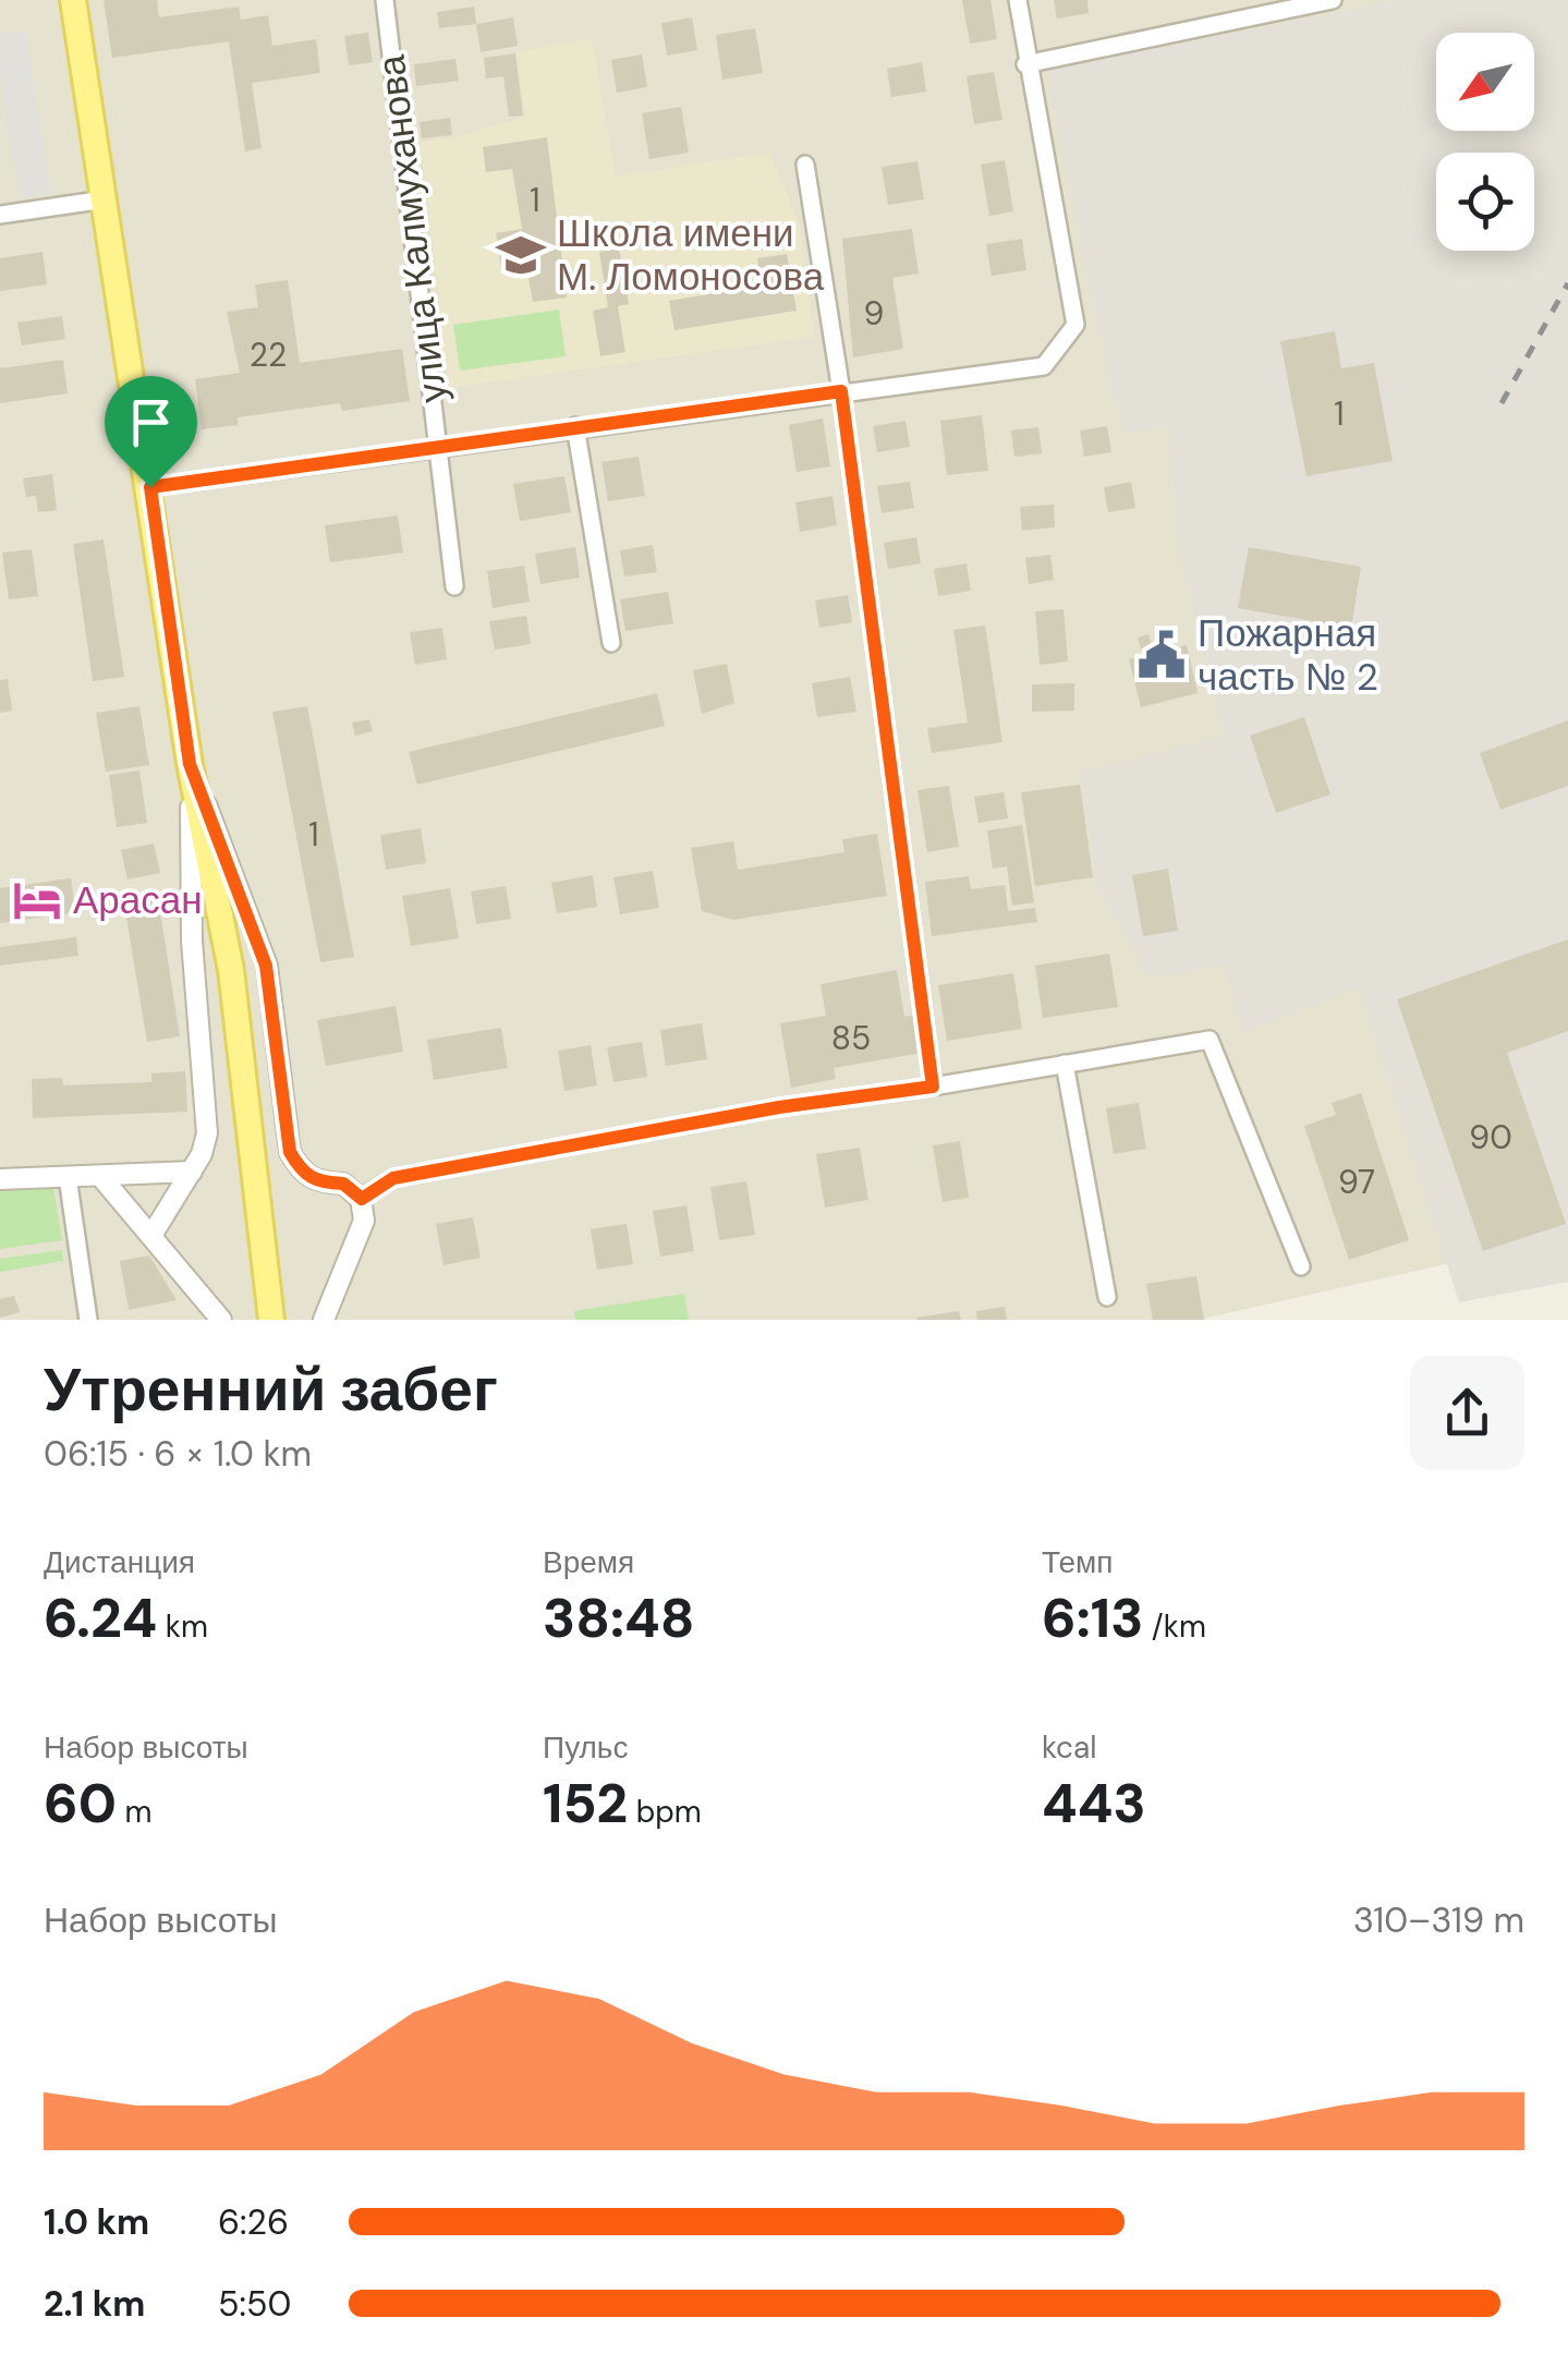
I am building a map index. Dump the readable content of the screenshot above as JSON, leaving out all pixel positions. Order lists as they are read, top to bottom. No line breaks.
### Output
{"streets":{"street":["улица Калмуханова"]},"places":{"school or university":["Школа имени М. Ломоносова"],"public building":["Пожарная часть № 2"],"hotel":["Арасан"]},"house_numbers":["1","9","22","1","1","85","90","97"],"north":"bottom left","page":{"heading":["Утренний забег","06:15 · 6 × 1.0 km"],"stats":[["Дистанция","6.24 km"],["Время","38:48"],["Темп","6:13 /km"],["Набор высоты","60 m"],["Пульс","152 bpm"],["kcal","443"]],"chart":["Набор высоты","310–319 m"],"list":[{"name":"1.0 km","note":"6:26"},{"name":"2.1 km","note":"5:50"}]}}
